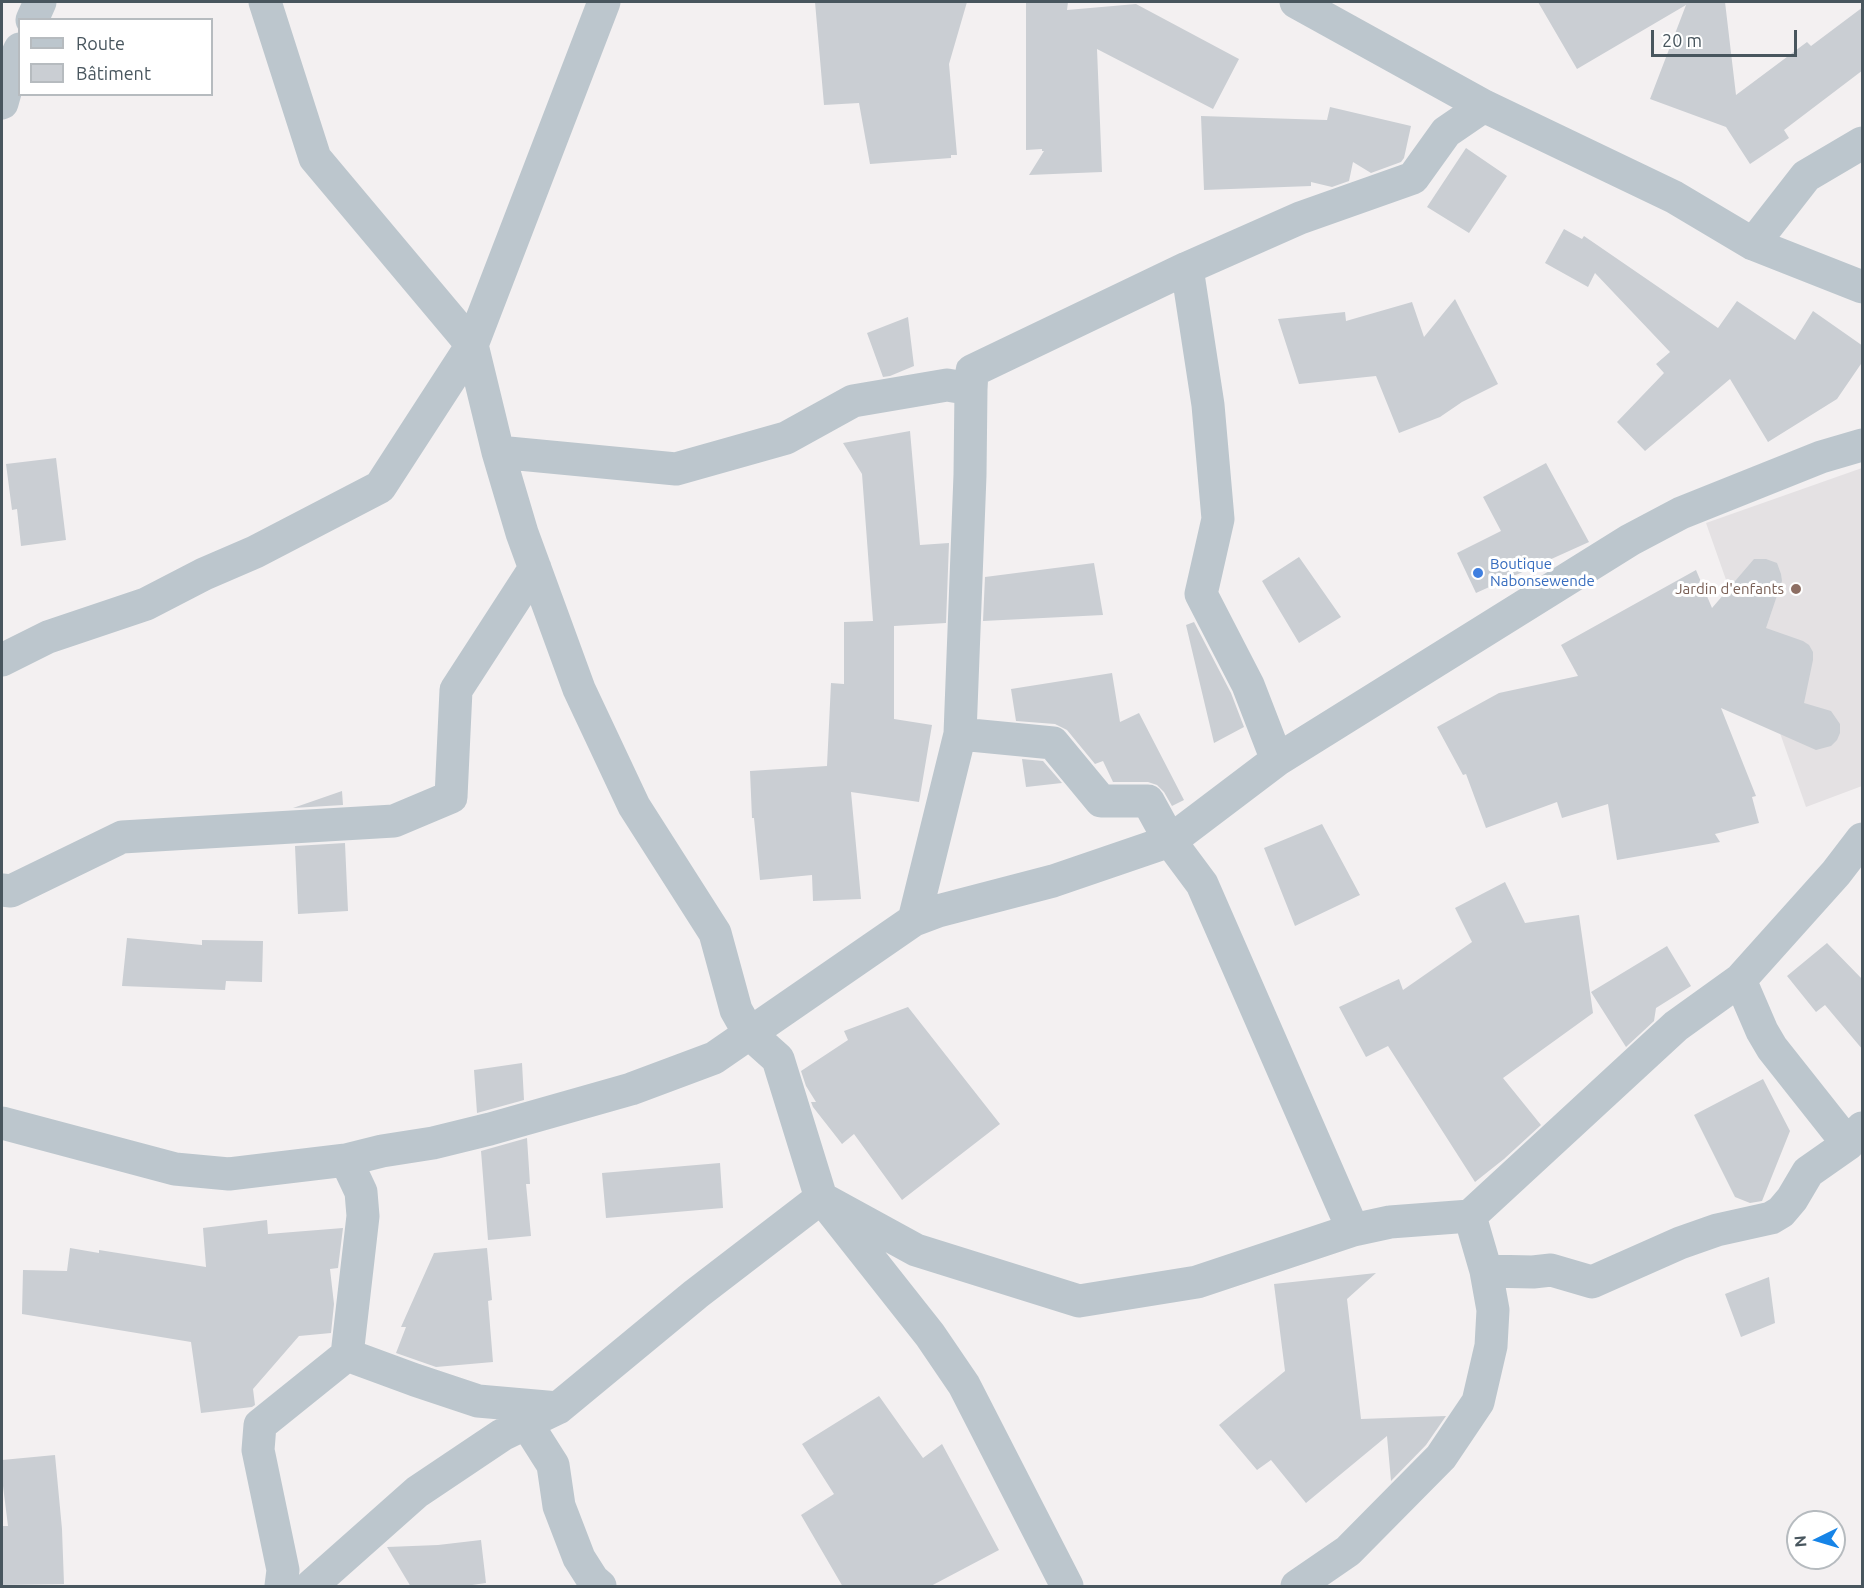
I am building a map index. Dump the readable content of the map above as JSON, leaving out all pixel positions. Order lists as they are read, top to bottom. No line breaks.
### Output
{"places":["Boutique Nabonsewende","Jardin d'enfants"],"legend":["Route","Bâtiment"],"scale_bar":"20 m","north":"left"}
